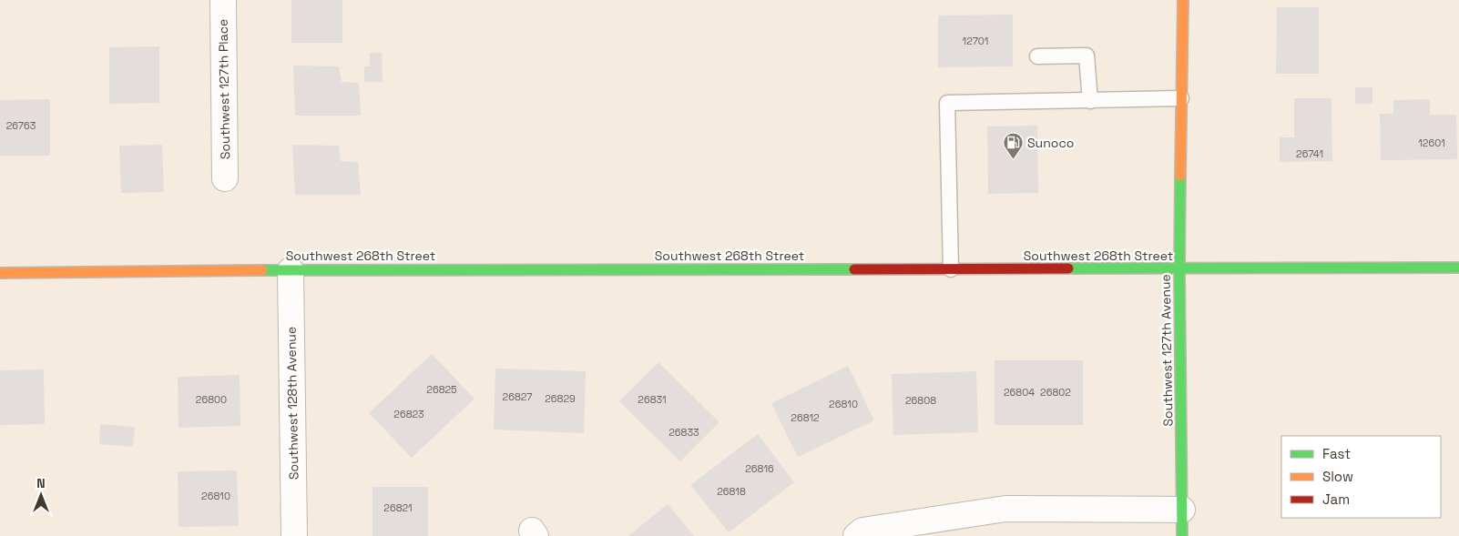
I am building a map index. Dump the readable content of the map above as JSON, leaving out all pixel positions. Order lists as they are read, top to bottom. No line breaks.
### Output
{"streets":{"main road":["Southwest 268th Street","Southwest 127th Avenue"],"street":["Southwest 127th Place","Southwest 128th Avenue"]},"crossings":[["Southwest 268th Street","Southwest 127th Avenue"],["Southwest 268th Street","Southwest 128th Avenue"]],"places":{"fuel station":["Sunoco"]},"house_numbers":["12701","26763","12601","26741","26825","26804","26802","26827","26829","26800","26831","26808","26810","26823","26812","26833","26816","26818","26810","26821"],"legend":["Fast","Slow","Jam"],"north":"top"}
